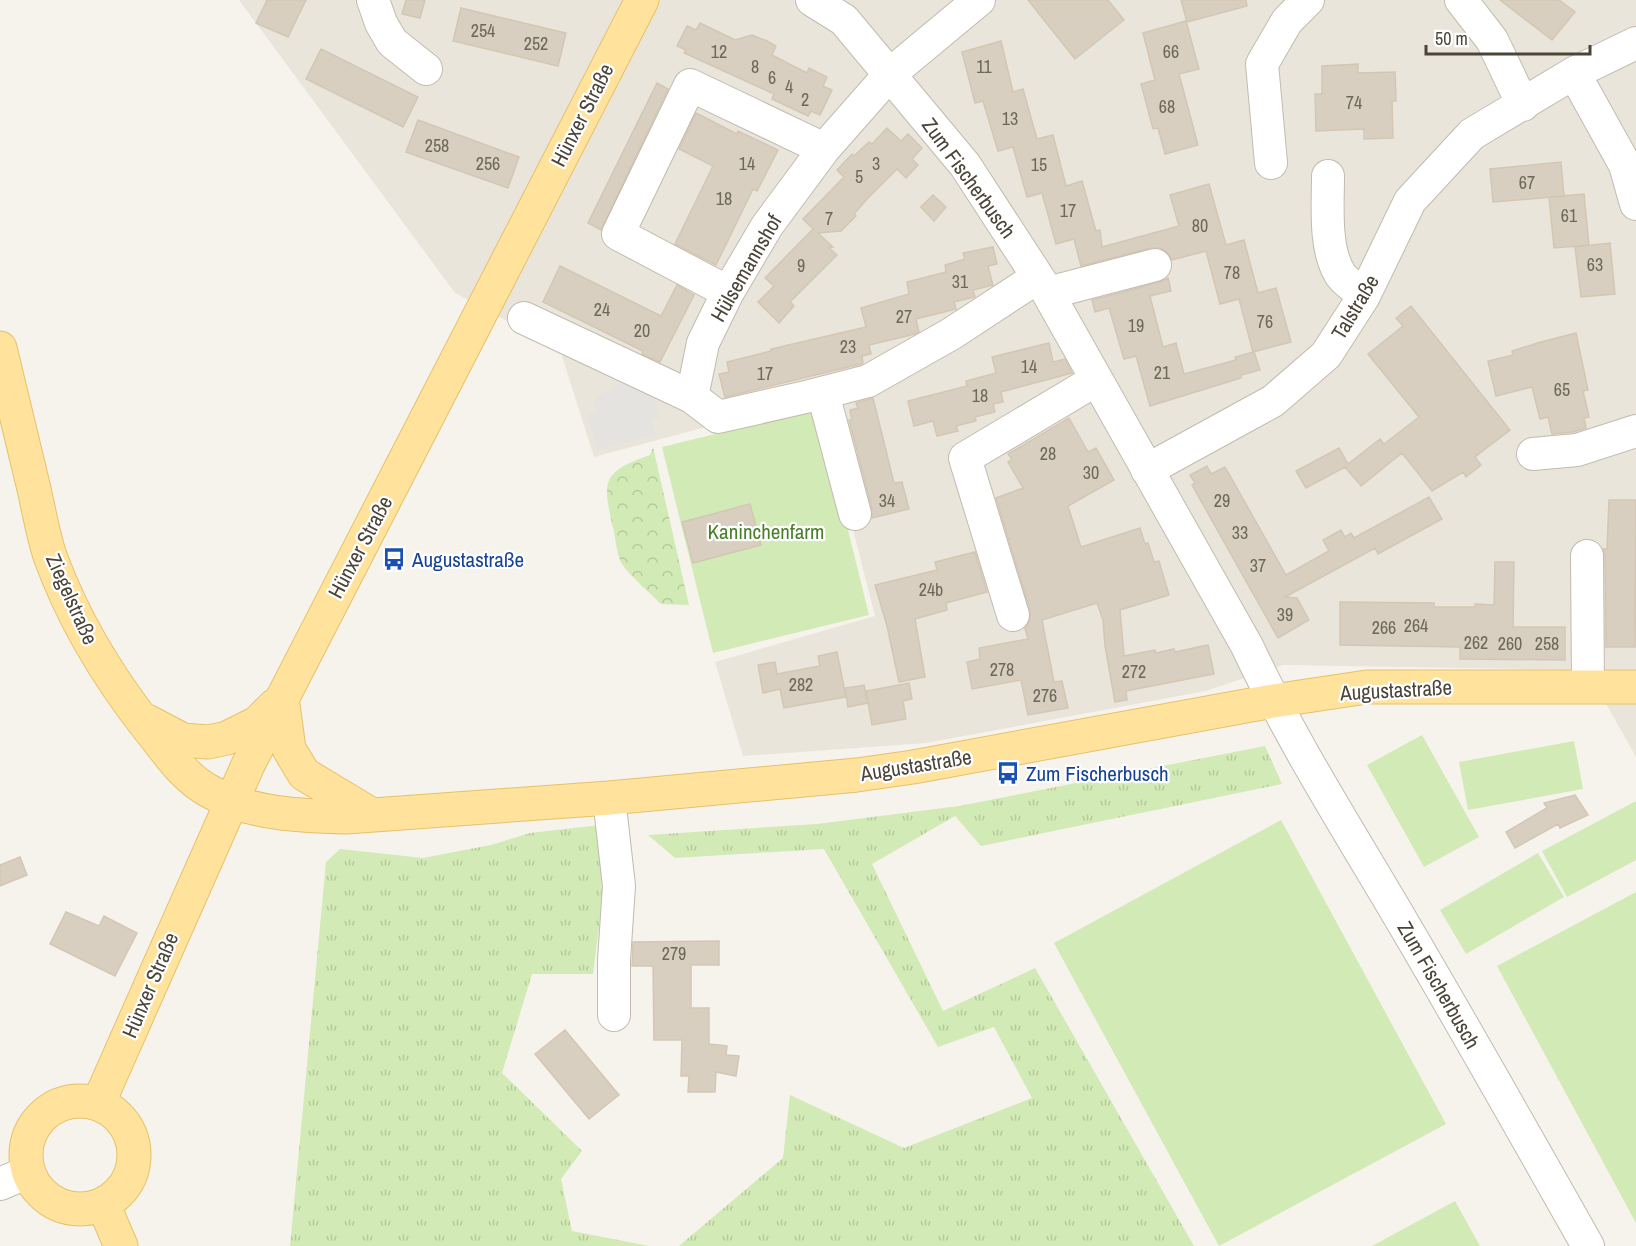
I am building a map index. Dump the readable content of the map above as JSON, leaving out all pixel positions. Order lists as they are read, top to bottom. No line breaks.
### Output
{"streets":{"main road":["Hünxer Straße","Ziegelstraße","Augustastraße"],"street":["Zum Fischerbusch","Hülsemannshof","Talstraße"]},"crossings":[["Hünxer Straße","Ziegelstraße"],["Hünxer Straße","Augustastraße"],["Zum Fischerbusch","Hülsemannshof"],["Zum Fischerbusch","Talstraße"],["Zum Fischerbusch","Augustastraße"],["Ziegelstraße","Augustastraße"]],"parks":["Kaninchenfarm"],"places":{"bus stop":["Augustastraße","Zum Fischerbusch"]},"house_numbers":["254","252","12","66","8","11","6","4","2","74","68","13","258","256","14","3","15","5","67","18","17","61","7","80","63","9","78","31","24","27","76","19","20","23","14","21","17","65","18","28","30","34","29","33","37","24b","39","264","266","262","260","258","278","272","282","276","279"],"scale_bar":"50 m"}
